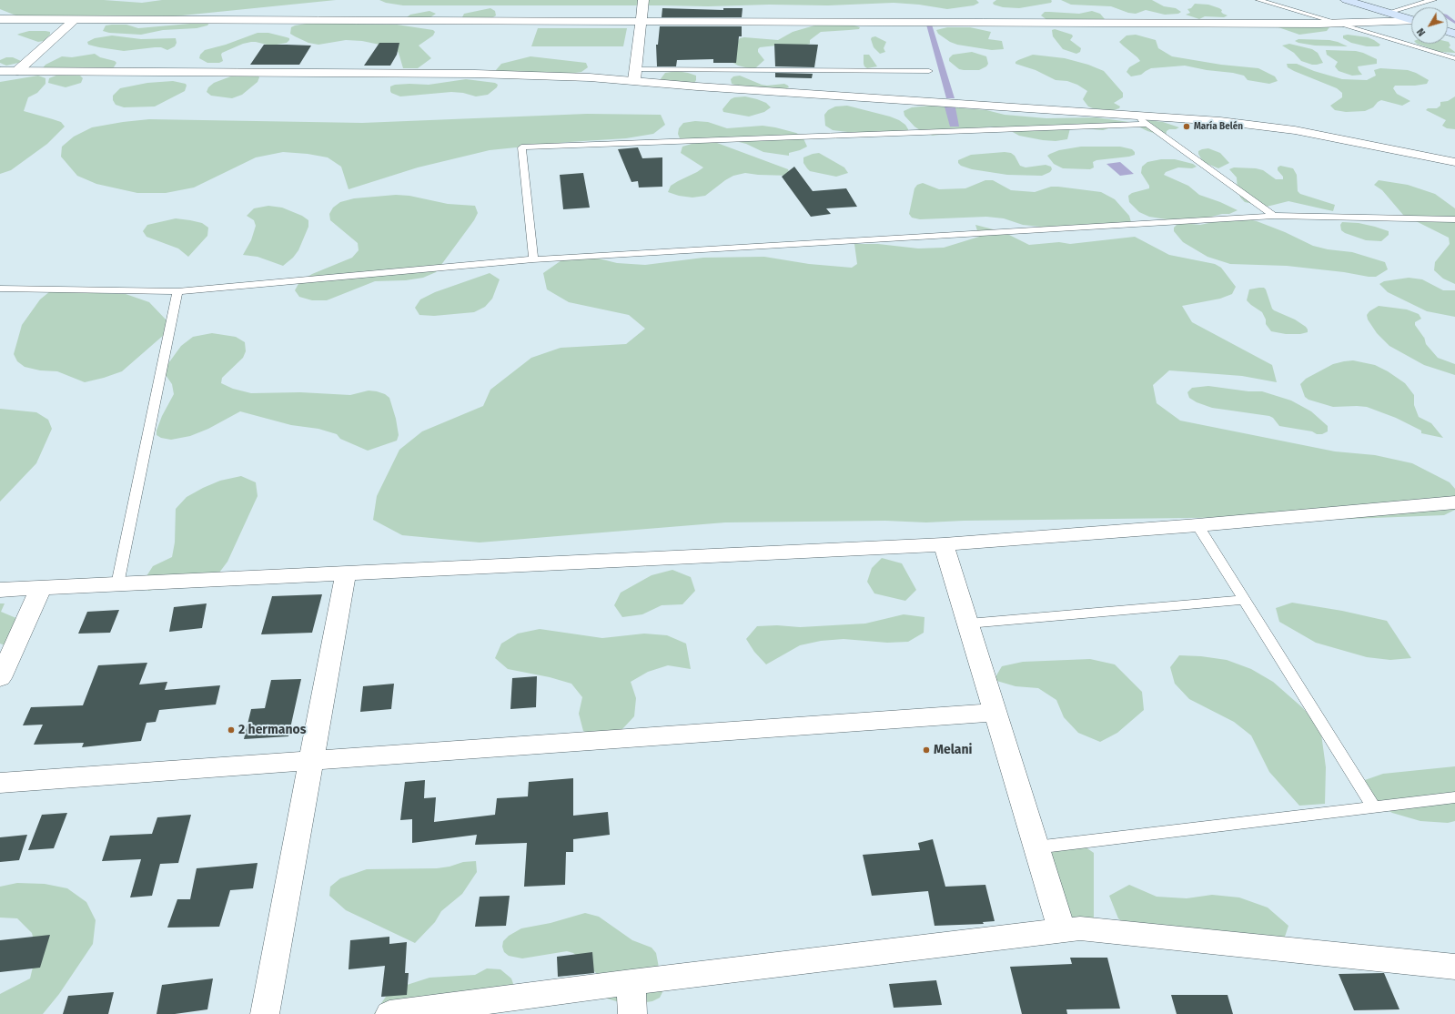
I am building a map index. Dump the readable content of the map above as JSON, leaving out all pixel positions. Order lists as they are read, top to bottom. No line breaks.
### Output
{"places":["María Belén","2 hermanos","Melani"],"north":"bottom left"}
